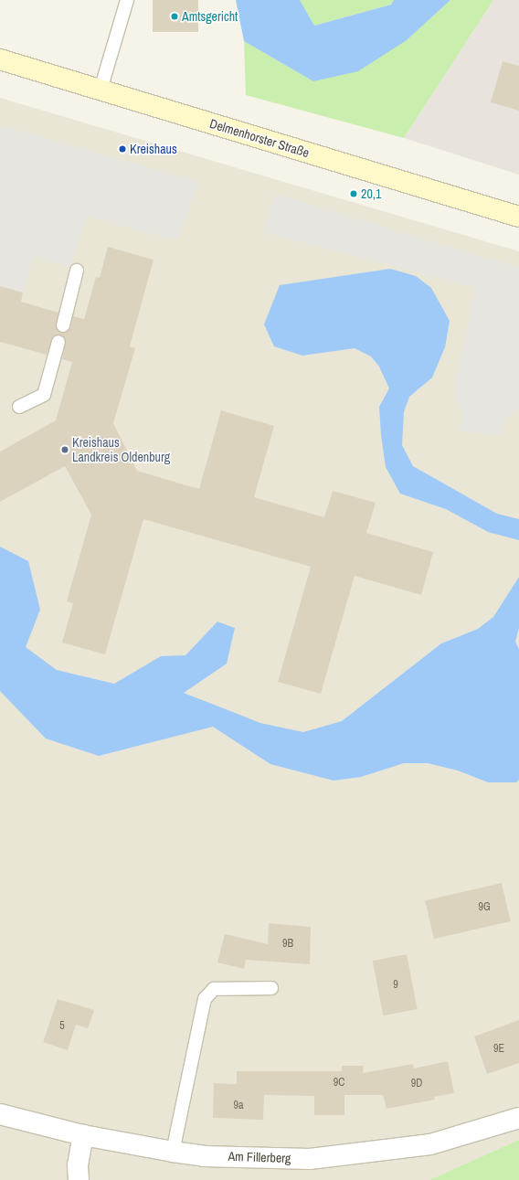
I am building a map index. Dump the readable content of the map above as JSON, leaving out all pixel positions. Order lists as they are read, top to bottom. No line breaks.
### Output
{"streets":{"main road":["Delmenhorster Straße"],"street":["Am Fillerberg"]},"places":["Amtsgericht","Kreishaus","20,1","Kreishaus Landkreis Oldenburg"],"house_numbers":["9G","9B","9","5","9E","9C","9D","9a"]}
